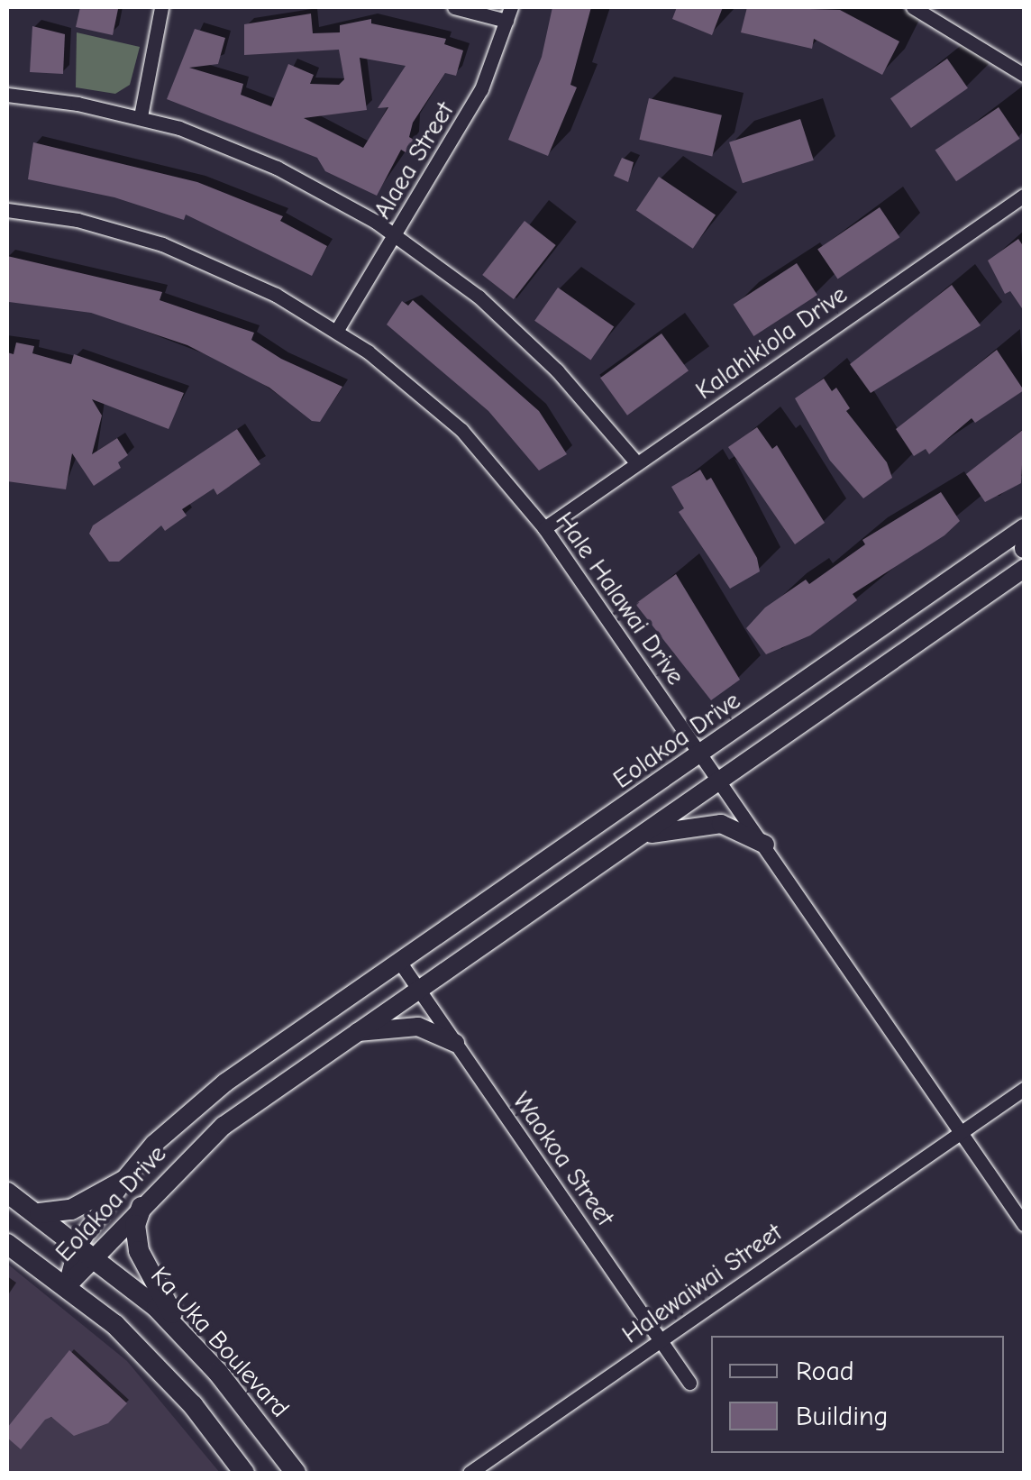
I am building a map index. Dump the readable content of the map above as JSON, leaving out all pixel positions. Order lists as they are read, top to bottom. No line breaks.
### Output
{"streets":{"main road":["Ka Uka Boulevard"],"street":["Alaea Street","Kalahikiola Drive","Hale Halawai Drive","Eolakoa Drive","Waokoa Street","Halewaiwai Street"]},"crossings":[["Alaea Street","Hale Halawai Drive"],["Kalahikiola Drive","Hale Halawai Drive"],["Hale Halawai Drive","Eolakoa Drive"],["Hale Halawai Drive","Halewaiwai Street"],["Eolakoa Drive","Waokoa Street"],["Eolakoa Drive","Ka Uka Boulevard"],["Waokoa Street","Halewaiwai Street"]],"legend":["Road","Building"]}
